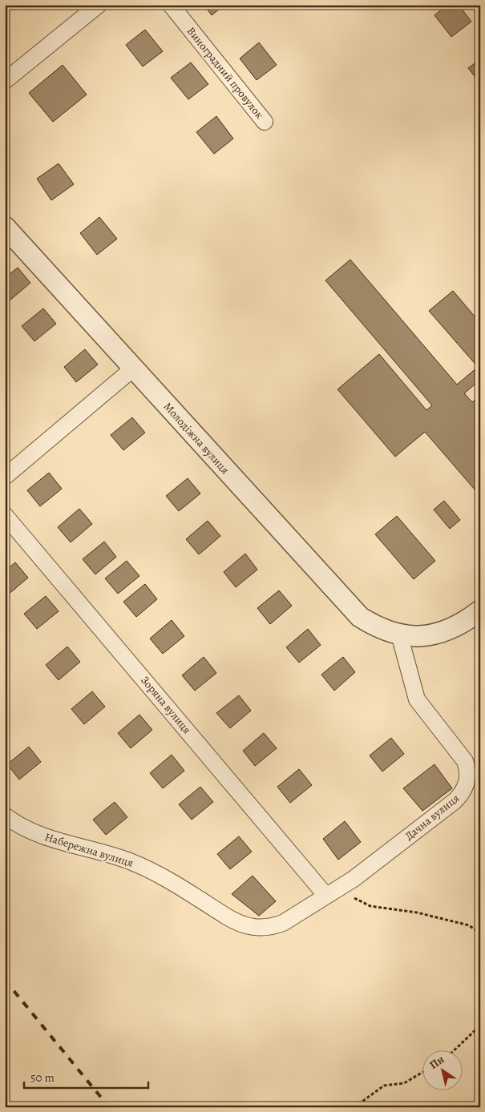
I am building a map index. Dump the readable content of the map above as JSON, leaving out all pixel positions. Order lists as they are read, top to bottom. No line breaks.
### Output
{"streets":{"street":["Виноградний провулок","Молодіжна вулиця","Зоряна вулиця","Дачна вулиця","Набережна вулиця"]},"crossings":[["Молодіжна вулиця","Дачна вулиця"],["Зоряна вулиця","Дачна вулиця"],["Дачна вулиця","Набережна вулиця"]],"scale_bar":"50 m","north":"top left"}
